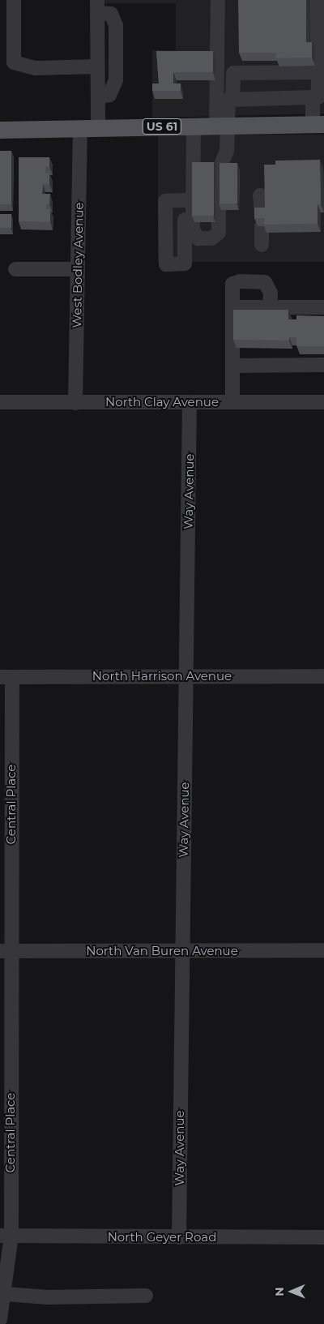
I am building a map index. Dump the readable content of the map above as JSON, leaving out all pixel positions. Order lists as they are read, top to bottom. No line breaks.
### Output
{"streets":{"main road":["US 61"],"street":["West Bodley Avenue","North Clay Avenue","Way Avenue","North Harrison Avenue","Central Place","North Van Buren Avenue","North Geyer Road"]},"crossings":[["US 61","West Bodley Avenue"],["West Bodley Avenue","North Clay Avenue"],["North Clay Avenue","Way Avenue"],["Way Avenue","North Harrison Avenue"],["Way Avenue","North Van Buren Avenue"],["Way Avenue","North Geyer Road"],["North Harrison Avenue","Central Place"],["Central Place","North Van Buren Avenue"],["Central Place","North Geyer Road"]],"north":"left"}
